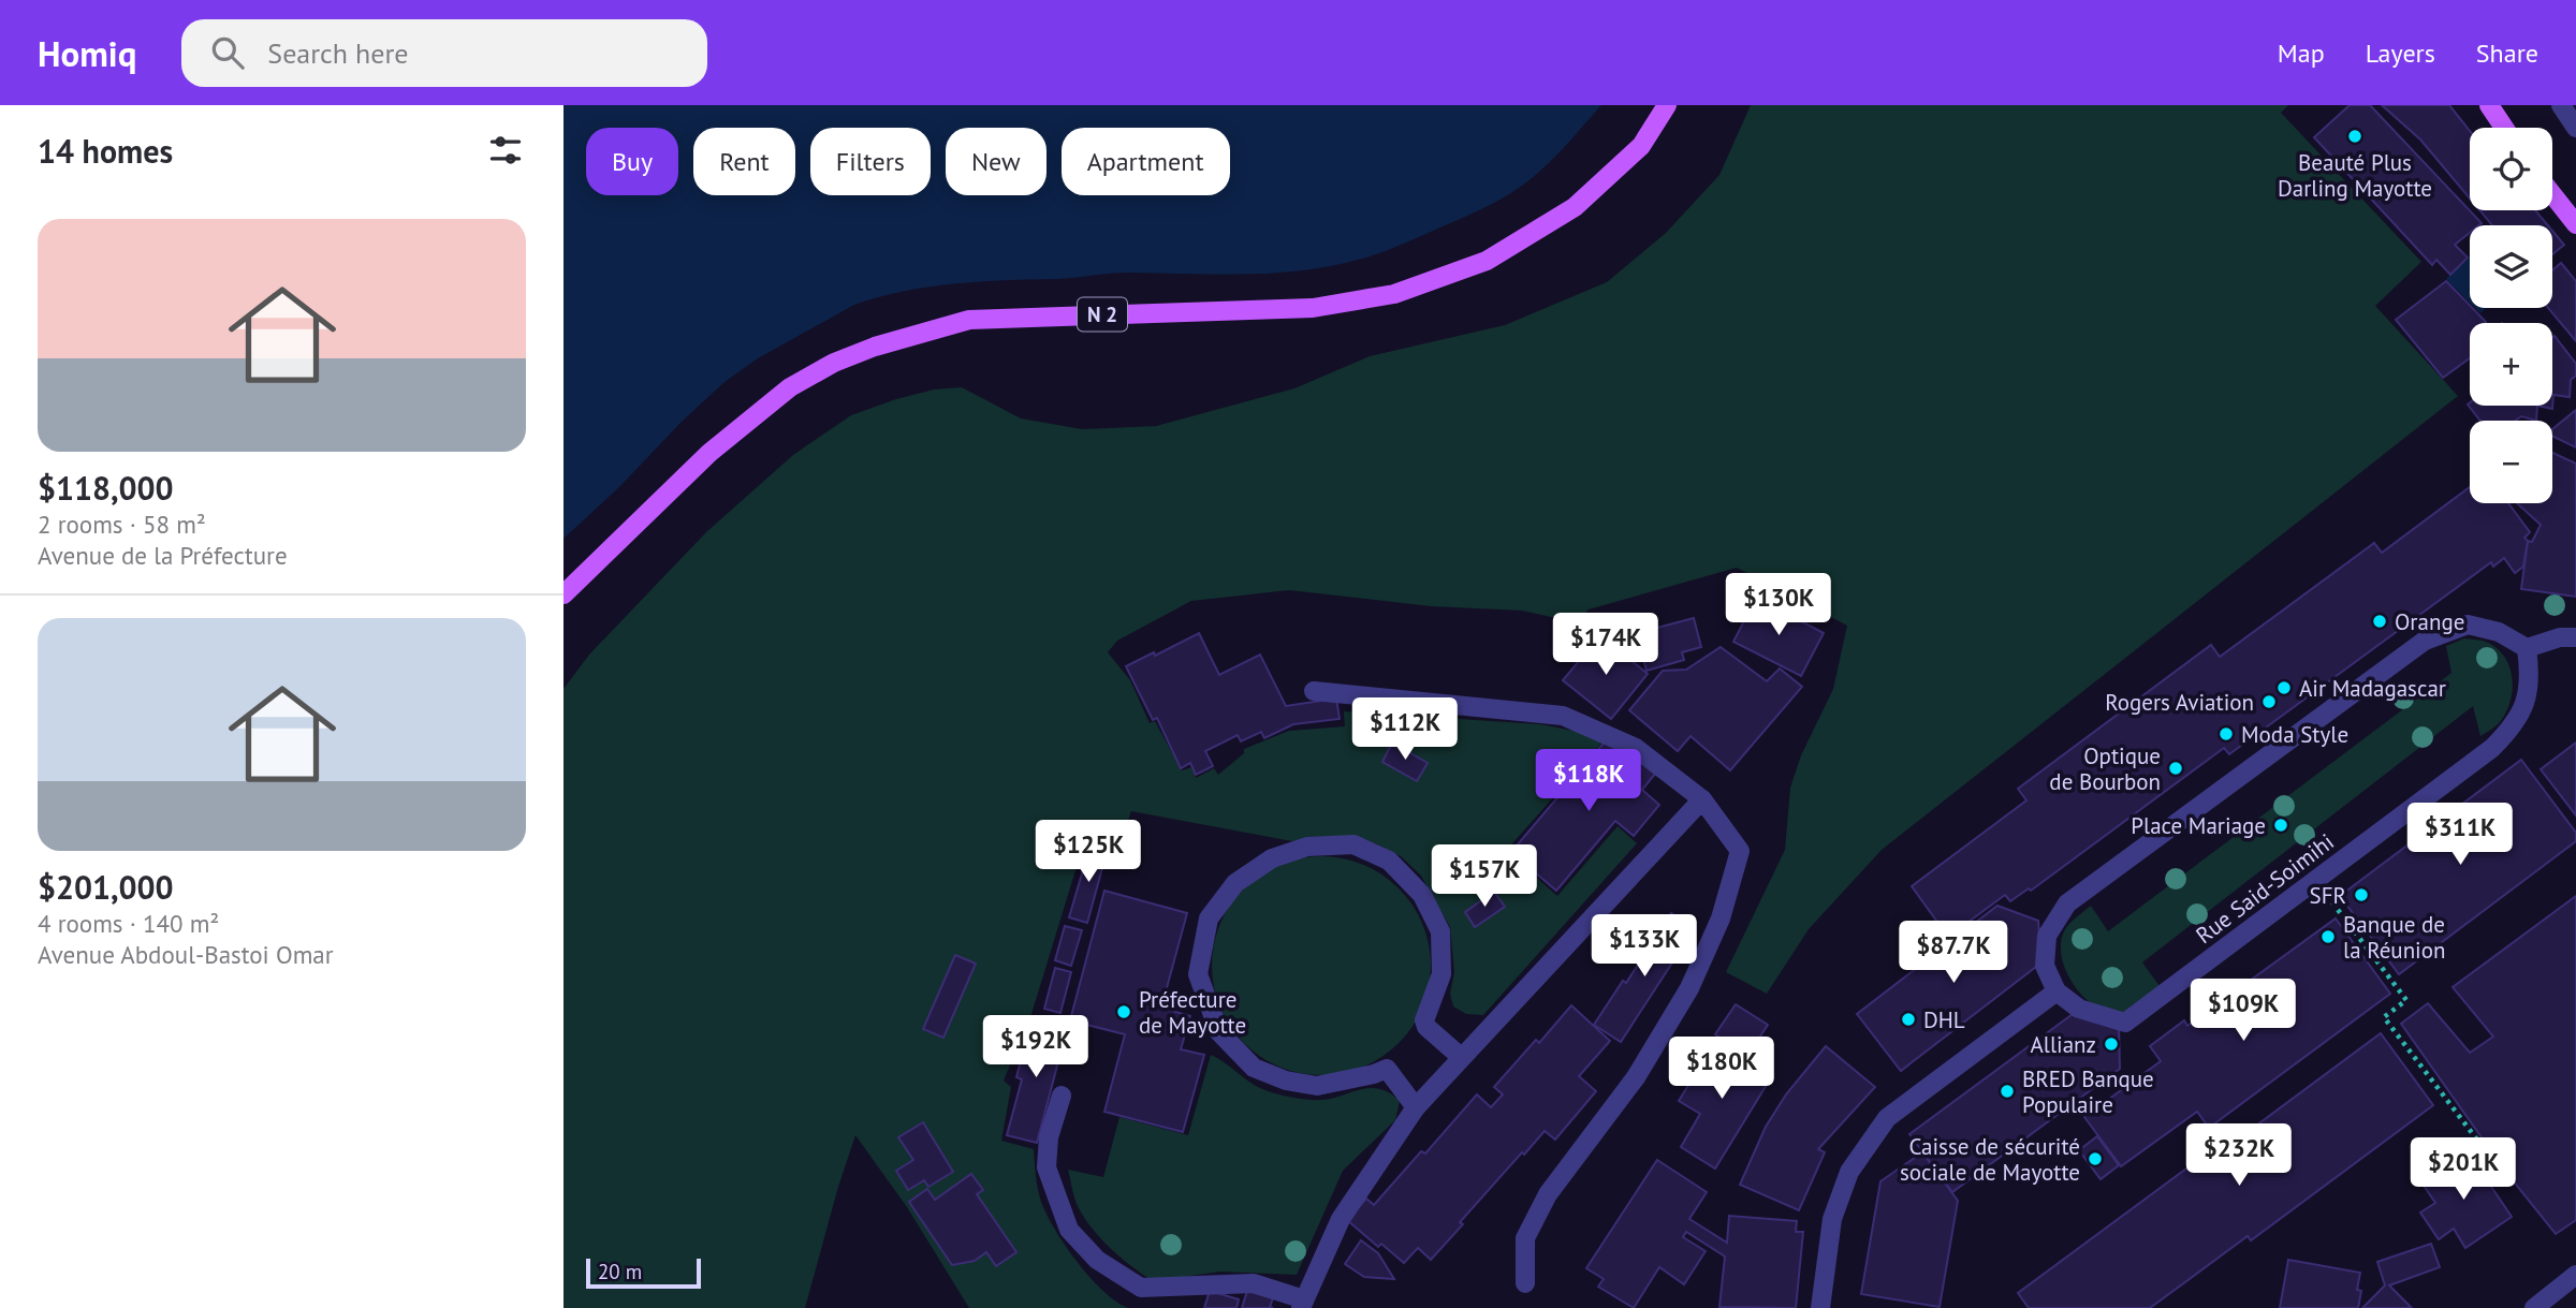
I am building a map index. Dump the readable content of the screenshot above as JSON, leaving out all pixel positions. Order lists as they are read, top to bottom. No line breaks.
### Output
{"streets":{"main road":["N 2"],"street":["Rue Said-Soimihi"]},"places":["Beauté Plus Darling Mayotte","Orange","Air Madagascar","Rogers Aviation","Moda Style","Optique de Bourbon","Place Mariage","SFR","Banque de la Réunion","Préfecture de Mayotte","DHL","Allianz","BRED Banque Populaire","Caisse de sécurité sociale de Mayotte"],"scale_bar":"20 m","page":{"header":"Homiq","search":"Search here","nav":["Map","Layers","Share"],"heading":"14 homes","map_buttons":["+","−"],"chip":["Buy","Rent","Filters","New","Apartment"],"list":[{"name":"$118,000","note":"2 rooms · 58 m² · Avenue de la Préfecture"},{"name":"$201,000","note":"4 rooms · 140 m² · Avenue Abdoul-Bastoi Omar"}],"price":["$130K","$174K","$112K","$118K","$311K","$125K","$157K","$133K","$87.7K","$109K","$192K","$180K","$232K","$201K"],"scale":"20 m"}}
